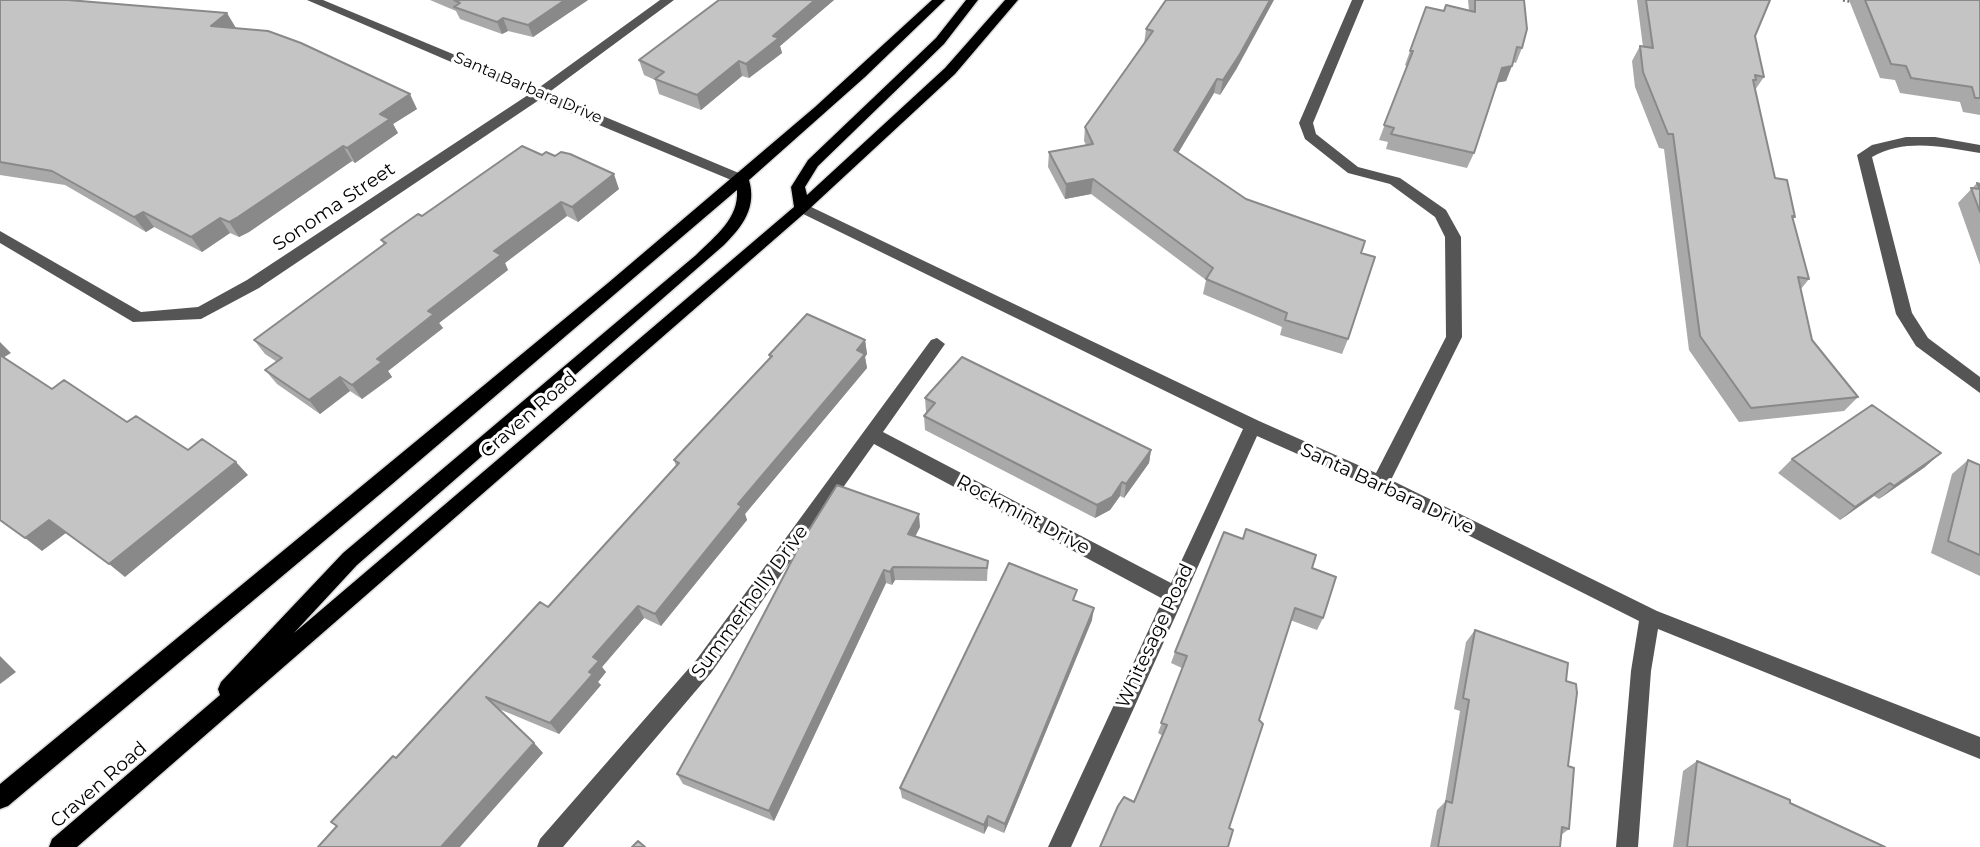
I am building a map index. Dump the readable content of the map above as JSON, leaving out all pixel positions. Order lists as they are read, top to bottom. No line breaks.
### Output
{"streets":{"main road":["Craven Road"],"street":["Santa Barbara Drive","Sonoma Street","Rockmint Drive","Summerholly Drive","Whitesage Road"]},"crossings":[["Santa Barbara Drive","Sonoma Street"],["Santa Barbara Drive","Craven Road"],["Santa Barbara Drive","Whitesage Road"],["Rockmint Drive","Summerholly Drive"],["Rockmint Drive","Whitesage Road"]]}
